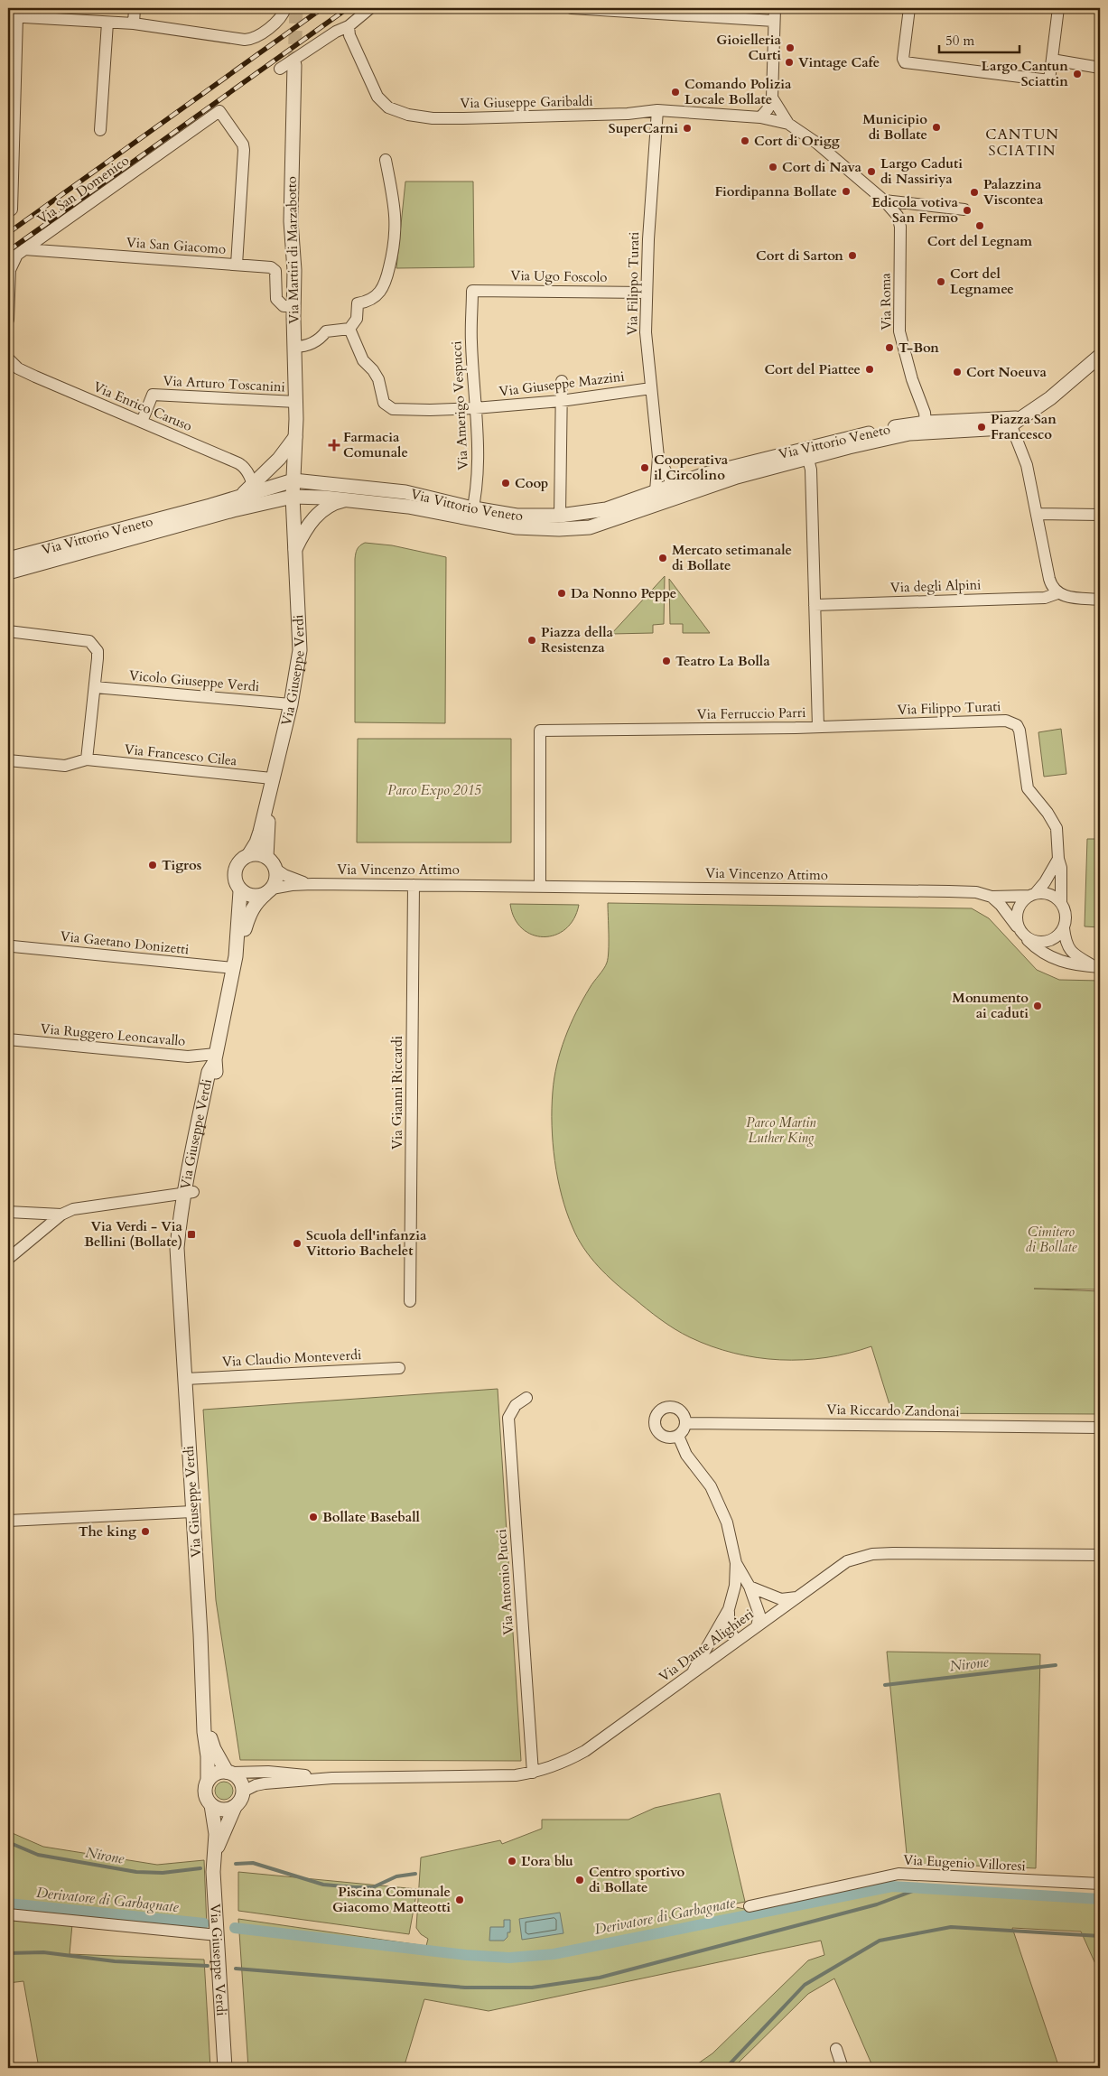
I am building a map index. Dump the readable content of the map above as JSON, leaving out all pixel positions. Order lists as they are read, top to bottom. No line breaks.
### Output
{"streets":{"street":["Via Giuseppe Garibaldi","Via San Domenico","Via San Giacomo","Via Martiri di Marzabotto","Via Ugo Foscolo","Via Filippo Turati","Via Roma","Via Arturo Toscanini","Via Giuseppe Mazzini","Via Amerigo Vespucci","Via Enrico Caruso","Via Vittorio Veneto","Via degli Alpini","Via Giuseppe Verdi","Vicolo Giuseppe Verdi","Via Ferruccio Parri","Via Francesco Cilea","Via Vincenzo Attimo","Via Gaetano Donizetti","Via Ruggero Leoncavallo","Via Gianni Riccardi","Via Claudio Monteverdi","Via Riccardo Zandonai","Via Antonio Pucci","Via Dante Alighieri","Via Eugenio Villoresi"]},"crossings":[["Via Giuseppe Garibaldi","Via Filippo Turati"],["Via San Domenico","Via San Giacomo"],["Via San Giacomo","Via Martiri di Marzabotto"],["Via Martiri di Marzabotto","Via Arturo Toscanini"],["Via Martiri di Marzabotto","Via Vittorio Veneto"],["Via Martiri di Marzabotto","Via Giuseppe Verdi"],["Via Ugo Foscolo","Via Filippo Turati"],["Via Ugo Foscolo","Via Amerigo Vespucci"],["Via Filippo Turati","Via Giuseppe Mazzini"],["Via Filippo Turati","Via Vittorio Veneto"],["Via Filippo Turati","Via Ferruccio Parri"],["Via Filippo Turati","Via Vincenzo Attimo"],["Via Roma","Via Vittorio Veneto"],["Via Arturo Toscanini","Via Enrico Caruso"],["Via Giuseppe Mazzini","Via Amerigo Vespucci"],["Via Amerigo Vespucci","Via Vittorio Veneto"],["Via Enrico Caruso","Via Vittorio Veneto"],["Via Vittorio Veneto","Via Giuseppe Verdi"],["Via Vittorio Veneto","Via Ferruccio Parri"],["Via degli Alpini","Via Ferruccio Parri"],["Via Giuseppe Verdi","Vicolo Giuseppe Verdi"],["Via Giuseppe Verdi","Via Francesco Cilea"],["Via Giuseppe Verdi","Via Vincenzo Attimo"],["Via Giuseppe Verdi","Via Gaetano Donizetti"],["Via Giuseppe Verdi","Via Ruggero Leoncavallo"],["Via Giuseppe Verdi","Via Claudio Monteverdi"],["Via Giuseppe Verdi","Via Dante Alighieri"],["Via Ferruccio Parri","Via Vincenzo Attimo"],["Via Vincenzo Attimo","Via Gianni Riccardi"],["Via Antonio Pucci","Via Dante Alighieri"]],"districts":["CANTUN SCIATIN"],"water":["Nirone","Derivatore di Garbagnate"],"parks":["Parco Expo 2015","Parco Martin Luther King","Cimitero di Bollate"],"places":{"other":["Gioielleria Curti","Vintage Cafe","Largo Cantun Sciattin","Comando Polizia Locale Bollate","Municipio di Bollate","SuperCarni","Cort di Origg","Cort di Nava","Largo Caduti di Nassiriya","Fiordipanna Bollate","Palazzina Viscontea","Edicola votiva San Fermo","Cort del Legnam","Cort di Sarton","Cort del Legnamee","T-Bon","Cort del Piattee","Cort Noeuva","Piazza San Francesco","Cooperativa il Circolino","Coop","Mercato setimanale di Bollate","Da Nonno Peppe","Piazza della Resistenza","Teatro La Bolla","Tigros","Monumento ai caduti","Scuola dell'infanzia Vittorio Bachelet","Bollate Baseball","The king","L'ora blu","Centro sportivo di Bollate","Piscina Comunale Giacomo Matteotti"],"health":["Farmacia Comunale"],"transit":["Via Verdi - Via Bellini (Bollate)"]},"scale_bar":"50 m"}
